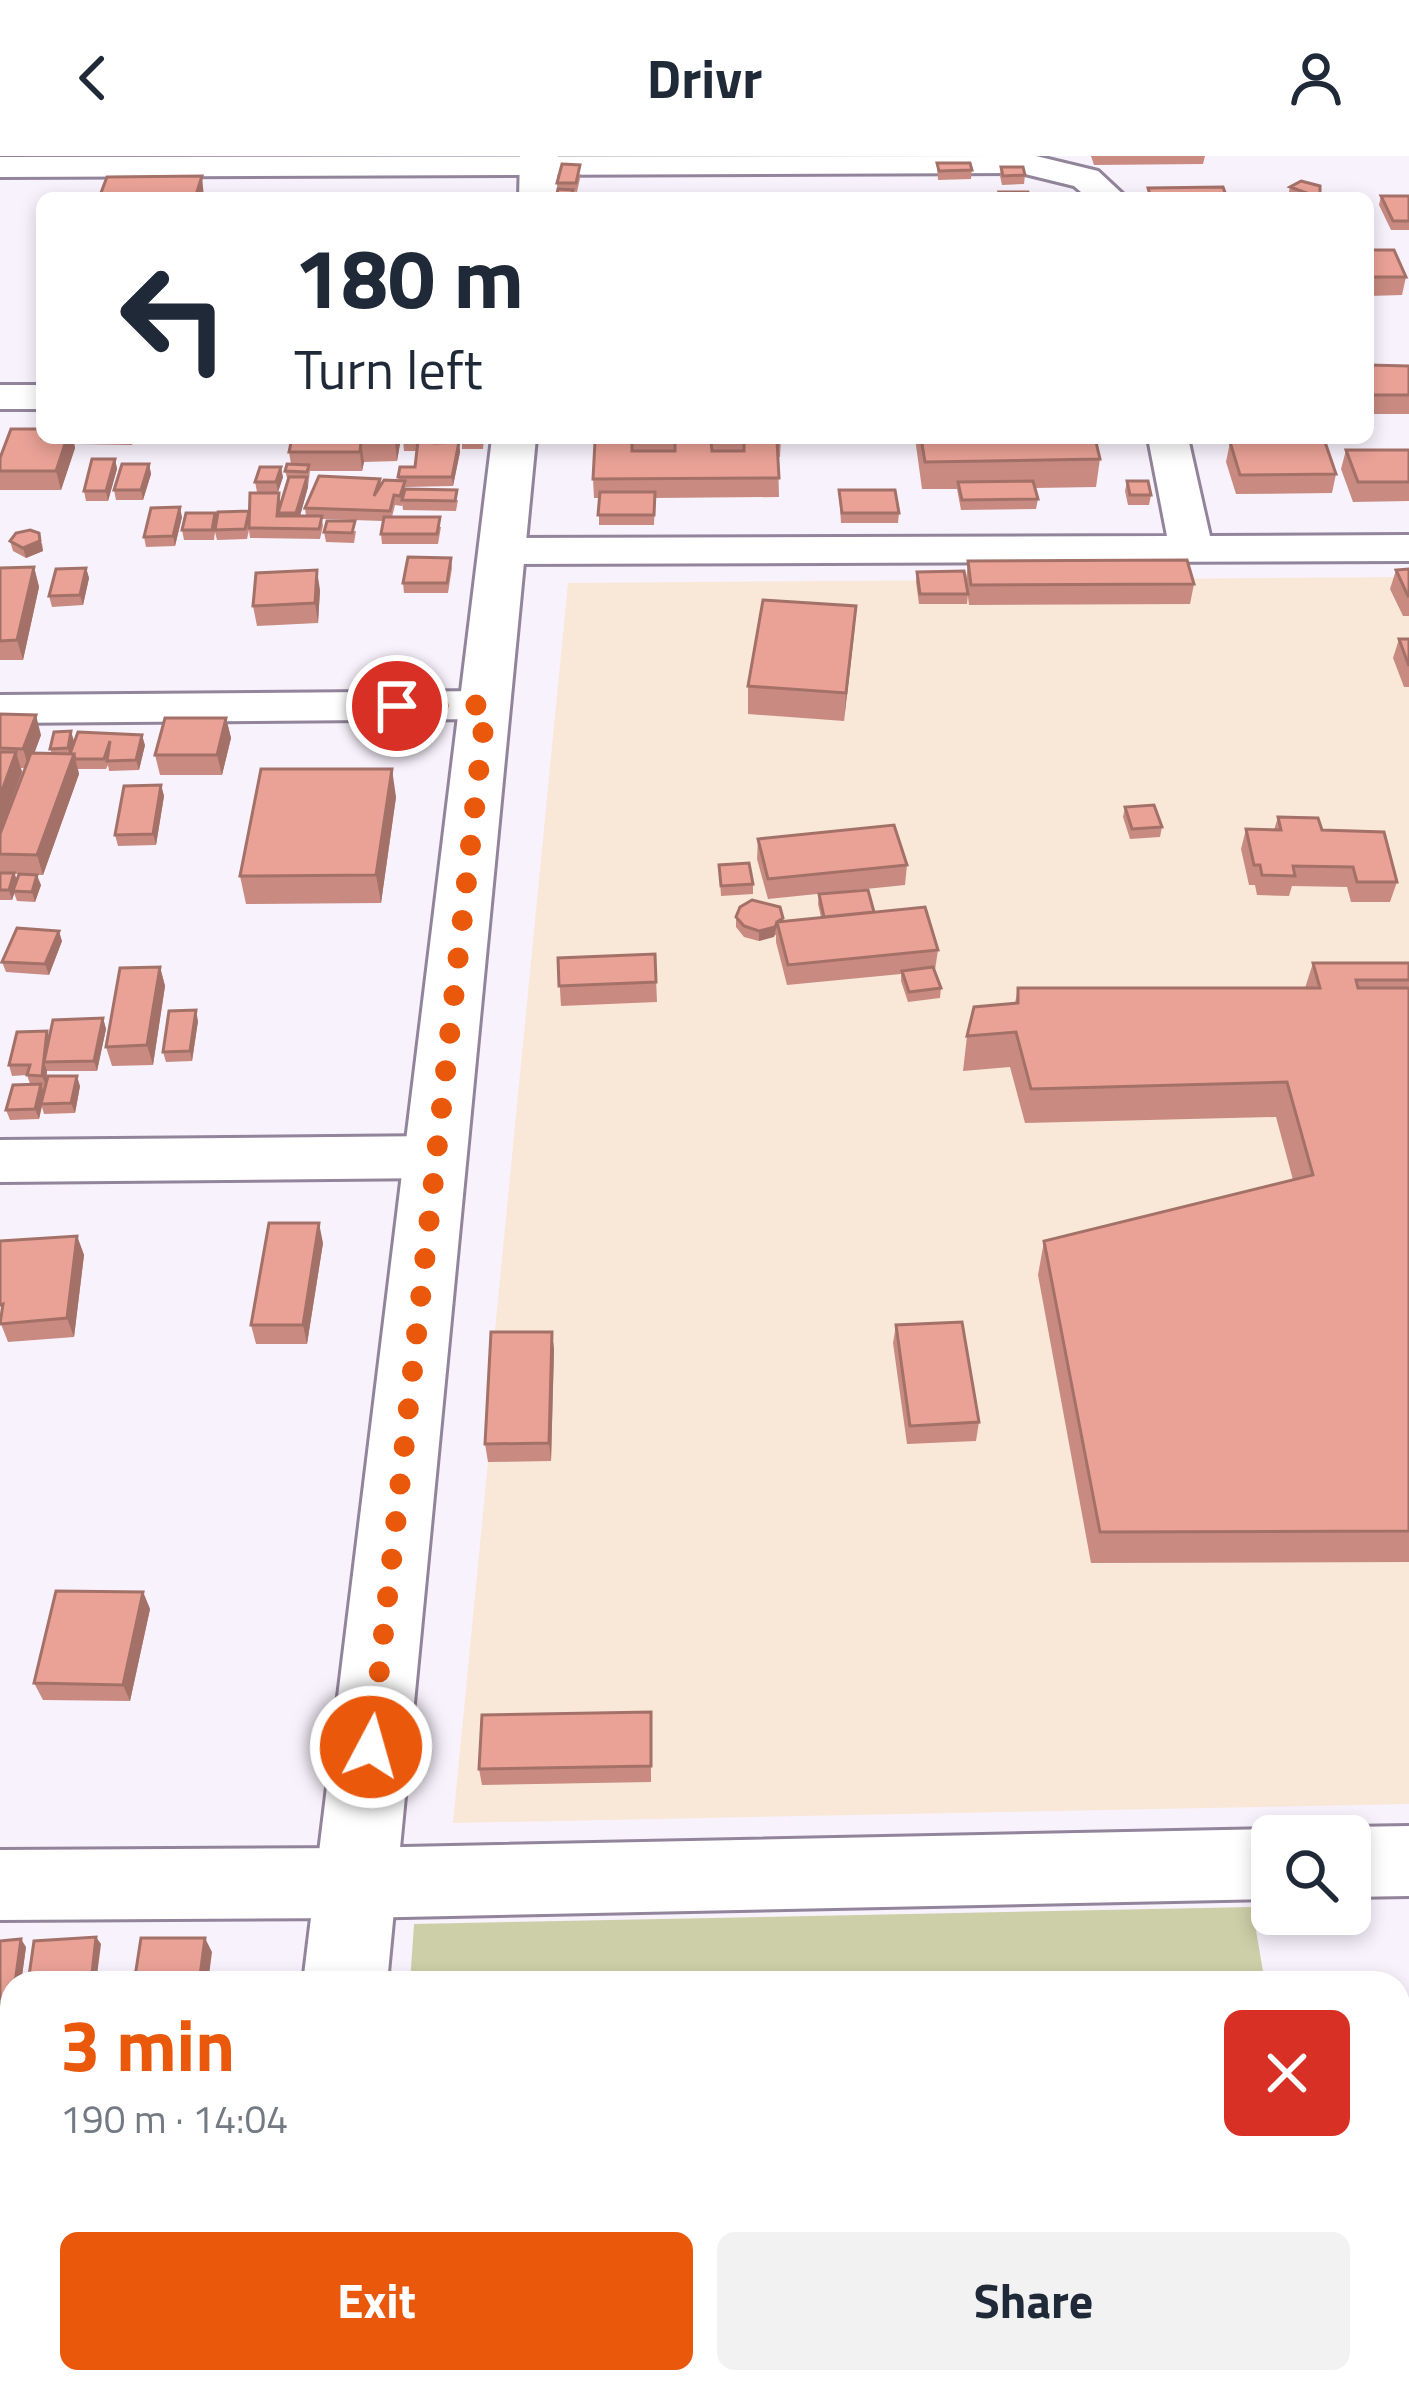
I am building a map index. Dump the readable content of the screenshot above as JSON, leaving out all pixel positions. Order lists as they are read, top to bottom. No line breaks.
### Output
{"page":{"header":"Drivr","turn":["180 m","Turn left"],"heading":["3 min","190 m · 14:04"],"buttons":["Exit","Share"]}}
